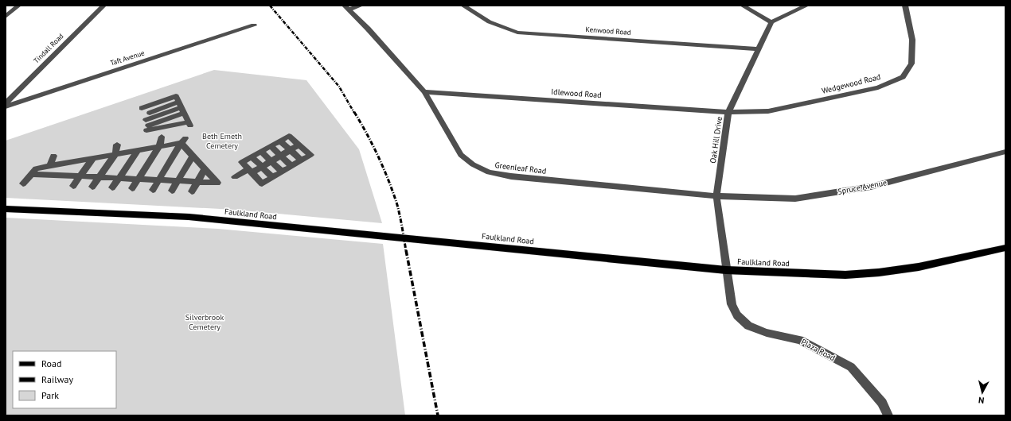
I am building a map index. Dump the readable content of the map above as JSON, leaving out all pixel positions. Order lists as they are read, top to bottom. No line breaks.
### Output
{"streets":{"main road":["Faulkland Road"],"street":["Kenwood Road","Tindall Road","Taft Avenue","Wedgewood Road","Idlewood Road","Oak Hill Drive","Greenleaf Road","Spruce Avenue","Plaza Road"]},"crossings":[["Kenwood Road","Oak Hill Drive"],["Wedgewood Road","Idlewood Road"],["Wedgewood Road","Oak Hill Drive"],["Idlewood Road","Oak Hill Drive"],["Idlewood Road","Greenleaf Road"],["Oak Hill Drive","Greenleaf Road"],["Oak Hill Drive","Spruce Avenue"],["Oak Hill Drive","Faulkland Road"],["Oak Hill Drive","Plaza Road"],["Greenleaf Road","Spruce Avenue"],["Faulkland Road","Plaza Road"]],"parks":["Beth Emeth Cemetery","Silverbrook Cemetery"],"legend":["Road","Railway","Park"],"north":"bottom"}
